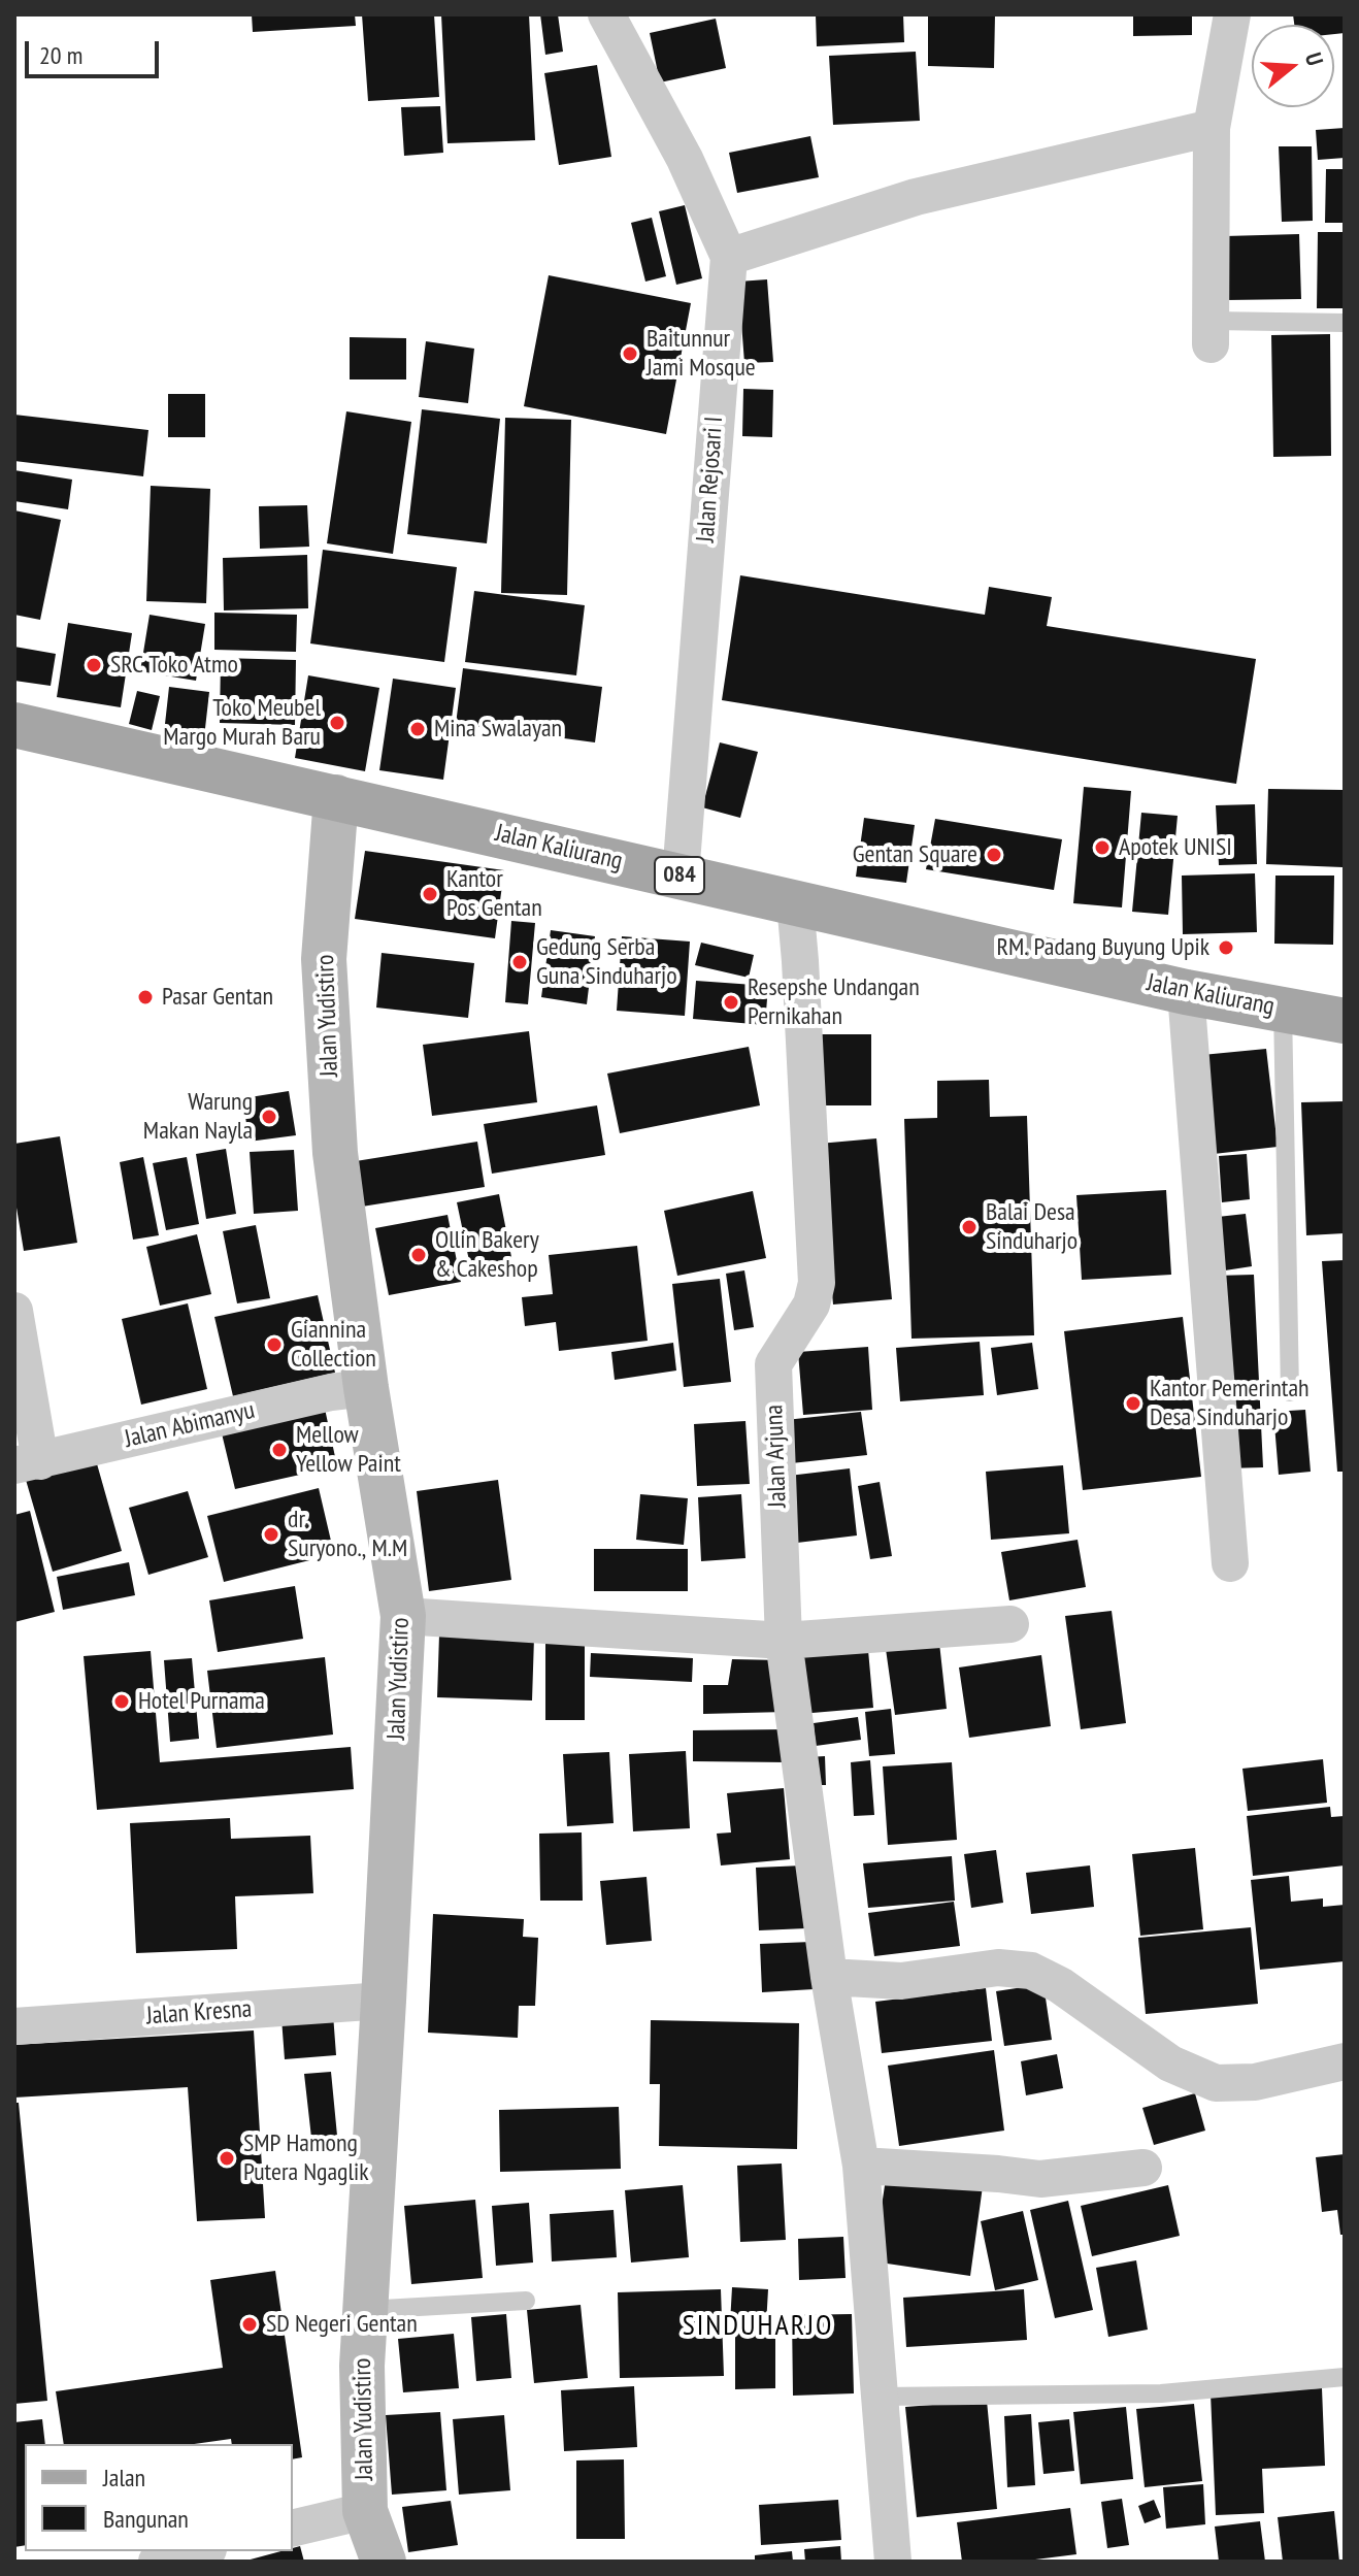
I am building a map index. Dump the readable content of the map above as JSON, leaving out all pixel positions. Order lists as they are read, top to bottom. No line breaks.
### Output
{"streets":{"main road":["Jalan Kaliurang","084"],"street":["Jalan Rejosari I","Jalan Yudistiro","Jalan Abimanyu","Jalan Arjuna","Jalan Kresna"]},"crossings":[["Jalan Rejosari I","Jalan Kaliurang"],["Jalan Kaliurang","Jalan Yudistiro"],["Jalan Kaliurang","Jalan Arjuna"],["Jalan Yudistiro","Jalan Abimanyu"],["Jalan Yudistiro","Jalan Kresna"]],"districts":["SINDUHARJO"],"places":["Baitunnur Jami Mosque","SRC Toko Atmo","Toko Meubel Margo Murah Baru","Mina Swalayan","Apotek UNISI","Gentan Square","Kantor Pos Gentan","RM. Padang Buyung Upik","Gedung Serba Guna Sinduharjo","Pasar Gentan","Resepshe Undangan Pernikahan","Warung Makan Nayla","Balai Desa Sinduharjo","Ollin Bakery & Cakeshop","Giannina Collection","Kantor Pemerintah Desa Sinduharjo","Mellow Yellow Paint","dr. Suryono., M.M","Hotel Purnama","SMP Hamong Putera Ngaglik","SD Negeri Gentan"],"legend":["Jalan","Bangunan"],"scale_bar":"20 m","north":"right"}
